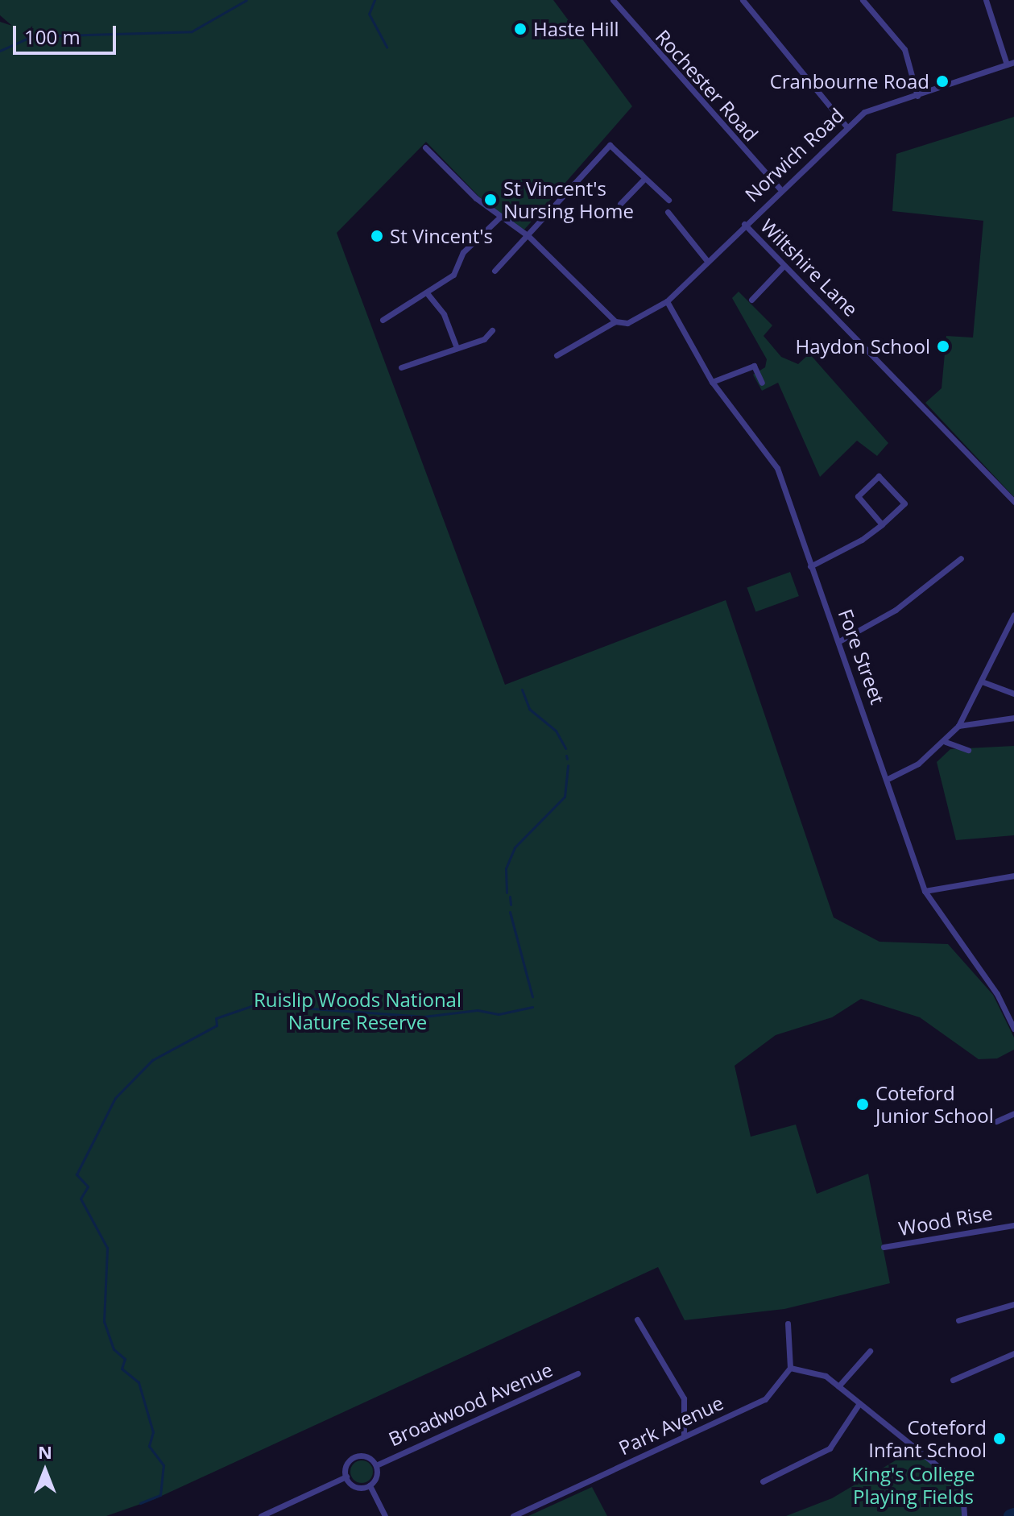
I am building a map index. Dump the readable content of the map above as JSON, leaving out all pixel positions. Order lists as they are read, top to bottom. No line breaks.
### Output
{"streets":{"street":["Rochester Road","Norwich Road","Wiltshire Lane","Fore Street","Wood Rise","Broadwood Avenue","Park Avenue"]},"crossings":[["Rochester Road","Norwich Road"],["Norwich Road","Wiltshire Lane"],["Wiltshire Lane","Fore Street"]],"parks":["Ruislip Woods National Nature Reserve","King's College Playing Fields"],"places":["Haste Hill","Cranbourne Road","St Vincent's Nursing Home","St Vincent's","Haydon School","Coteford Junior School","Coteford Infant School"],"scale_bar":"100 m","north":"top"}
